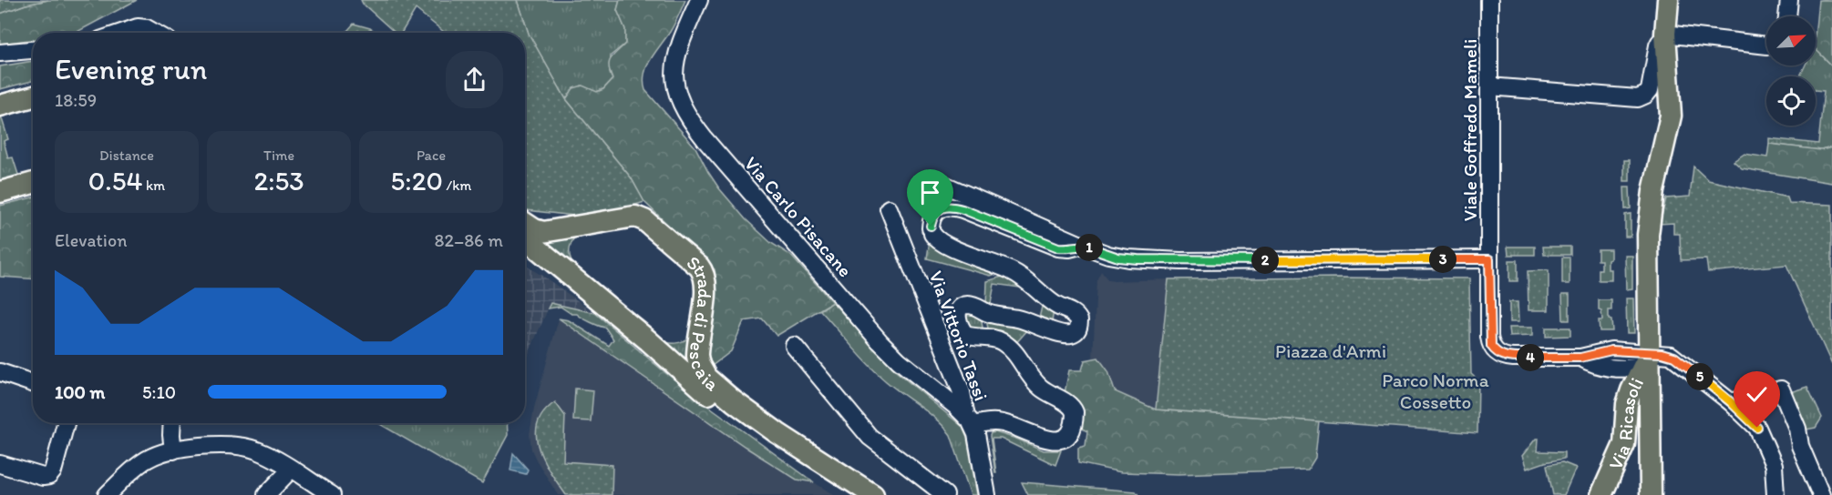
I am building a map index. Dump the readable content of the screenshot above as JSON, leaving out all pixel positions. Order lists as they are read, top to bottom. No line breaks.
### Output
{"streets":{"main road":["Strada di Pescaia","Via Ricasoli"],"street":["Viale Goffredo Mameli","Via Carlo Pisacane","Via Vittorio Tassi"]},"crossings":[["Viale Goffredo Mameli","Via Ricasoli"],["Via Carlo Pisacane","Via Vittorio Tassi"]],"parks":["Piazza d'Armi","Parco Norma Cossetto"],"north":"top right","page":{"heading":["Evening run","18:59"],"stats":[["Distance","0.54 km"],["Time","2:53"],["Pace","5:20 /km"]],"chart":["Elevation","82–86 m"],"pins":["1","3","2","4","5"],"list":[{"name":"100 m","note":"5:10"}]}}
